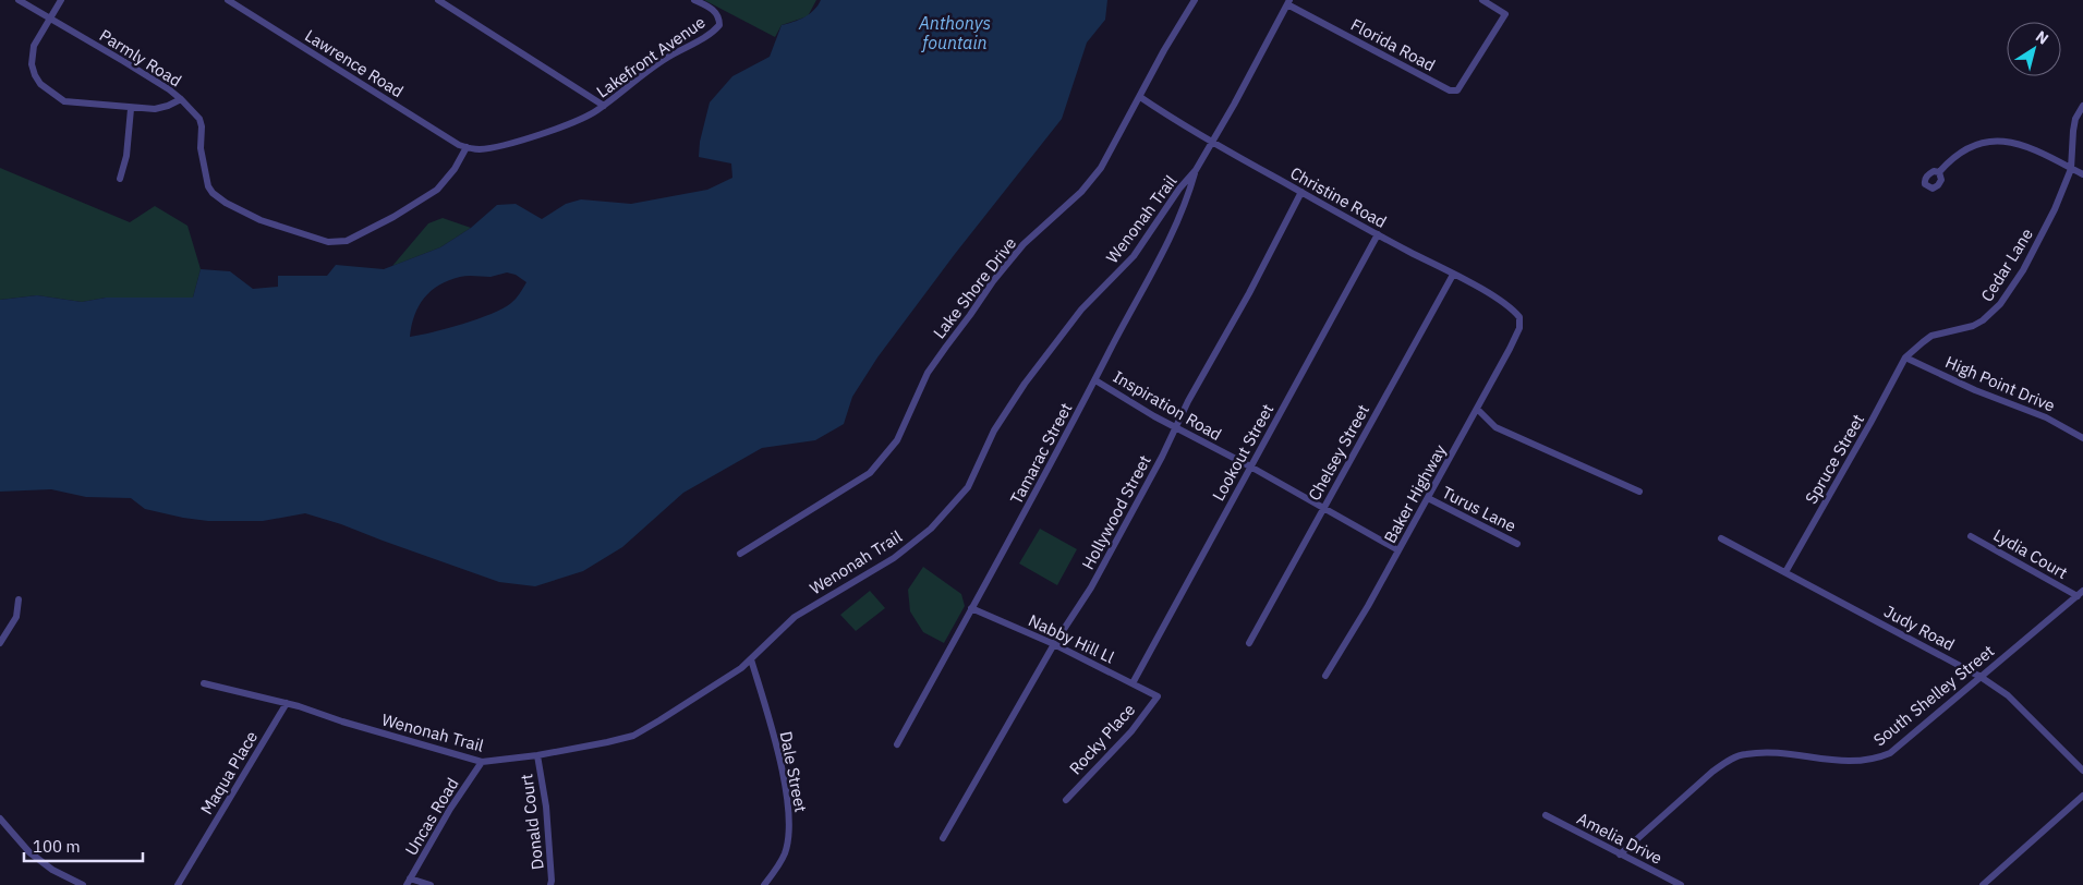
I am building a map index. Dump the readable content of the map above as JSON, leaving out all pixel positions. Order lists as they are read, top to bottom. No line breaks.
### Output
{"streets":{"street":["Florida Road","Lakefront Avenue","Parmly Road","Lawrence Road","Christine Road","Wenonah Trail","Cedar Lane","Lake Shore Drive","High Point Drive","Inspiration Road","Lookout Street","Chelsey Street","Tamarac Street","Spruce Street","Baker Highway","Turus Lane","Hollywood Street","Lydia Court","Judy Road","Nabby Hill Ll","South Shelley Street","Rocky Place","Dale Street","Maqua Place","Uncas Road","Donald Court","Amelia Drive"]},"crossings":[["Florida Road","Wenonah Trail"],["Lakefront Avenue","Parmly Road"],["Lakefront Avenue","Lawrence Road"],["Parmly Road","Lawrence Road"],["Christine Road","Wenonah Trail"],["Christine Road","Lake Shore Drive"],["Christine Road","Lookout Street"],["Christine Road","Chelsey Street"],["Christine Road","Baker Highway"],["Christine Road","Hollywood Street"],["Wenonah Trail","Tamarac Street"],["Wenonah Trail","Dale Street"],["Wenonah Trail","Maqua Place"],["Wenonah Trail","Uncas Road"],["Wenonah Trail","Donald Court"],["Cedar Lane","High Point Drive"],["Cedar Lane","Spruce Street"],["High Point Drive","Spruce Street"],["Inspiration Road","Lookout Street"],["Inspiration Road","Chelsey Street"],["Inspiration Road","Tamarac Street"],["Inspiration Road","Baker Highway"],["Inspiration Road","Hollywood Street"],["Lookout Street","Nabby Hill Ll"],["Tamarac Street","Nabby Hill Ll"],["Spruce Street","Judy Road"],["Baker Highway","Turus Lane"],["Hollywood Street","Nabby Hill Ll"],["Lydia Court","South Shelley Street"],["Judy Road","South Shelley Street"],["Nabby Hill Ll","Rocky Place"],["South Shelley Street","Amelia Drive"]],"water":["Anthonys fountain"],"scale_bar":"100 m","north":"top right"}
